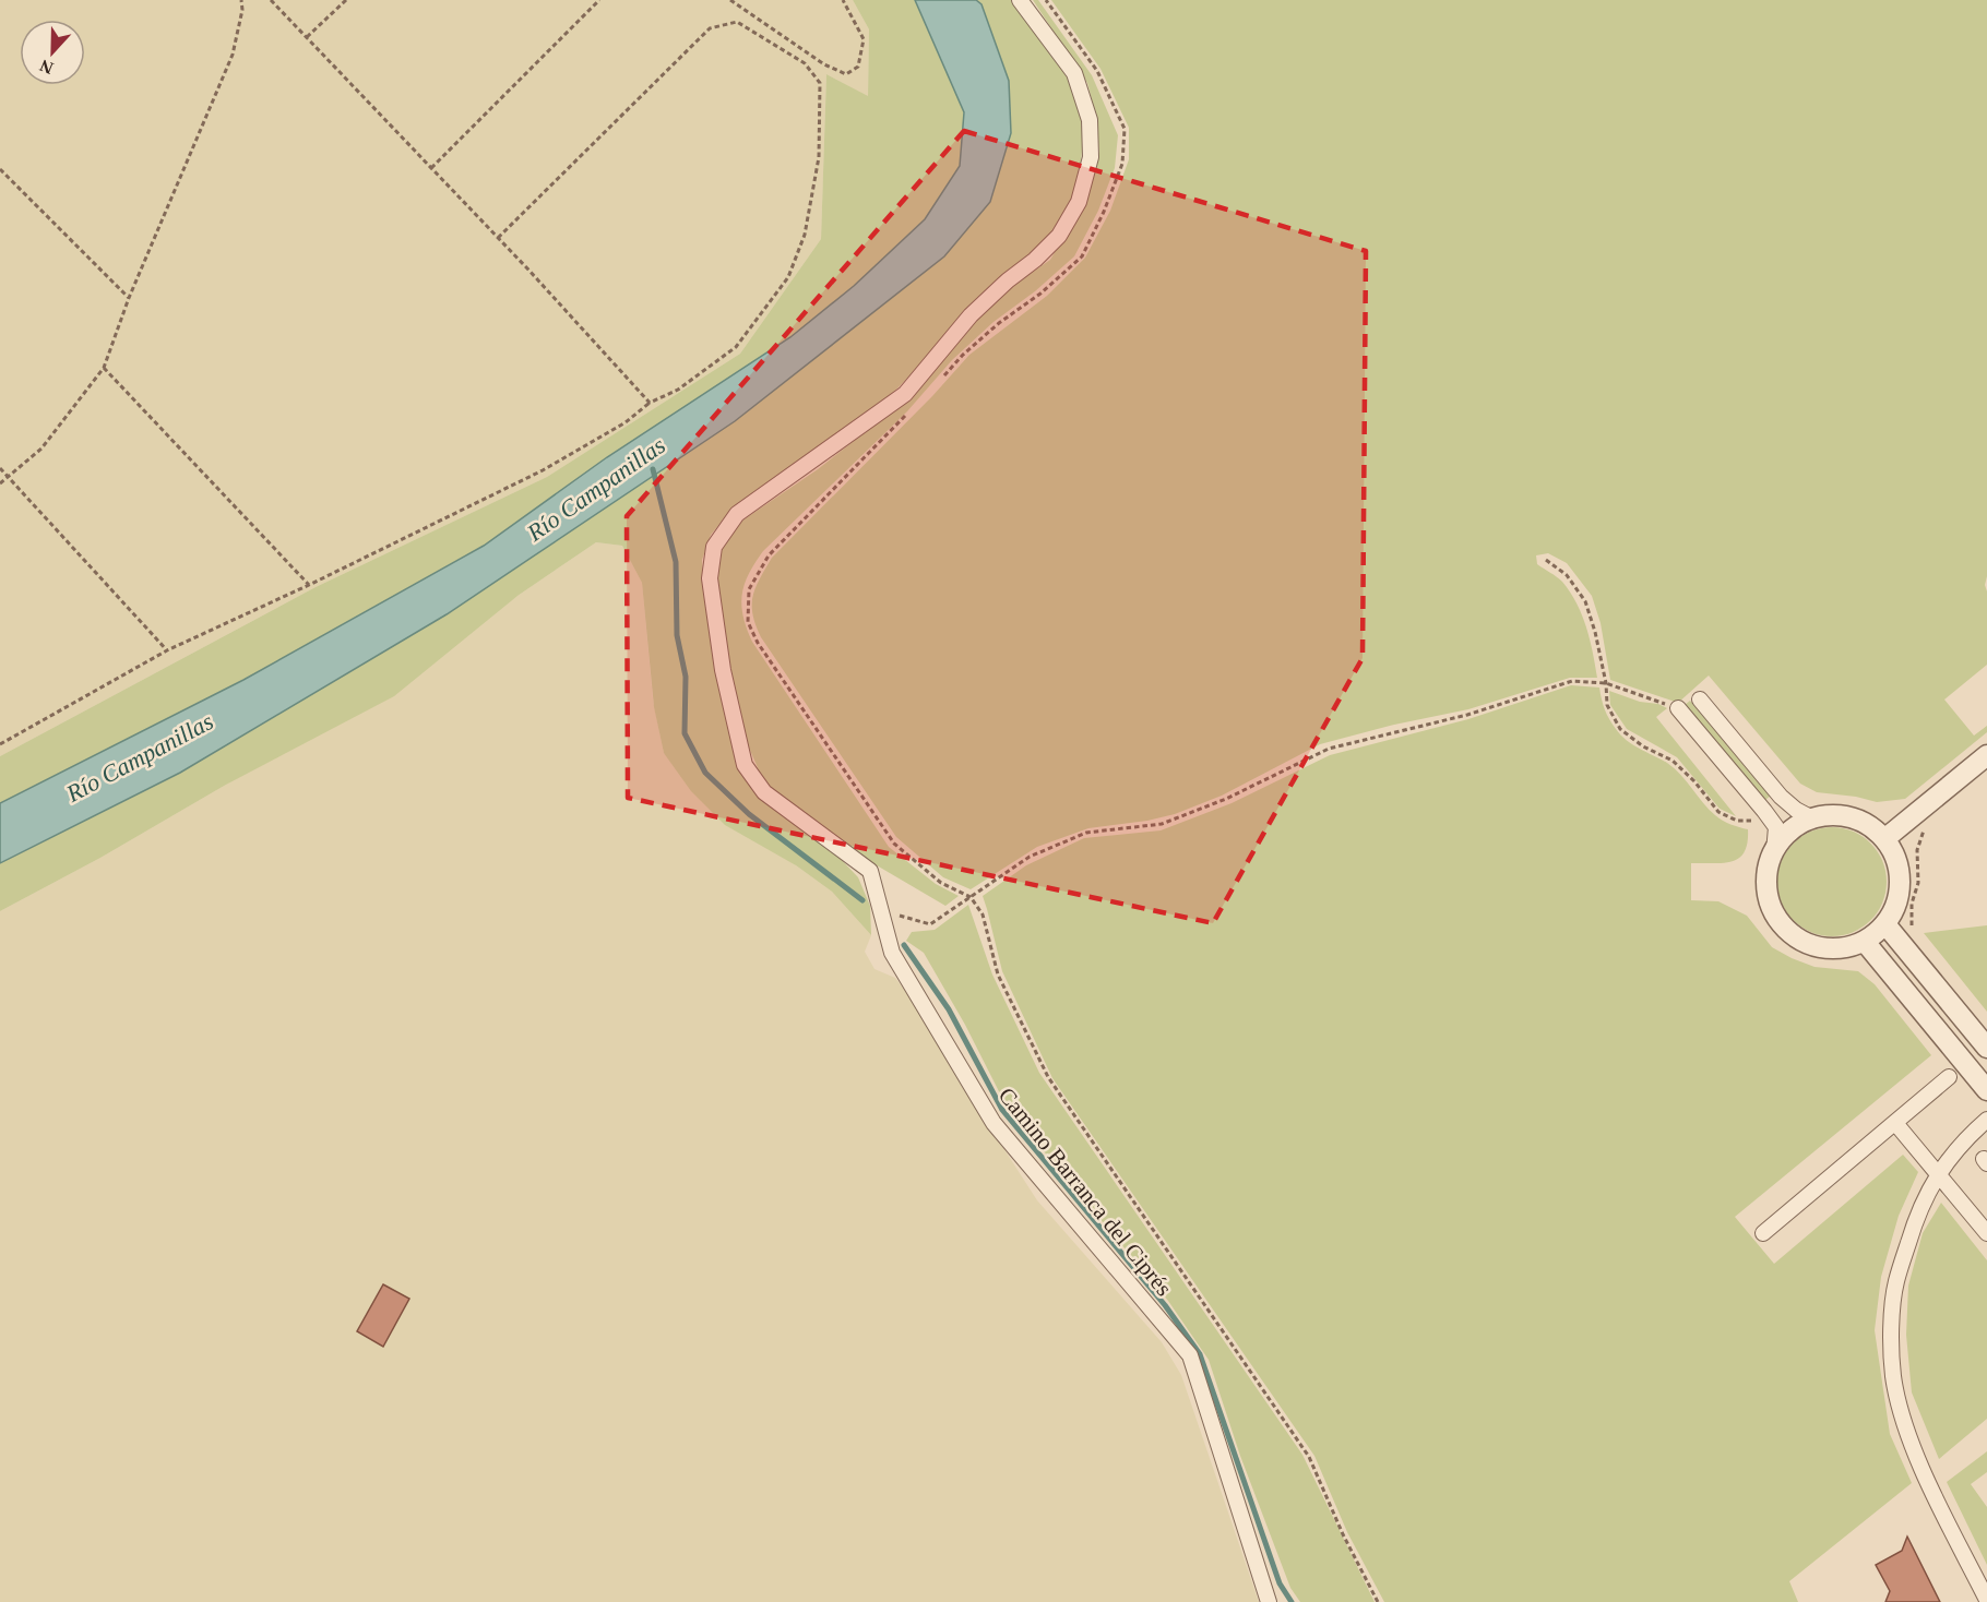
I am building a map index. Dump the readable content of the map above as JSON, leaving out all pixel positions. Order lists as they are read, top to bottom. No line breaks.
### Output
{"streets":{"street":["Camino Barranca del Ciprés"]},"water":["Río Campanillas"],"north":"bottom"}
